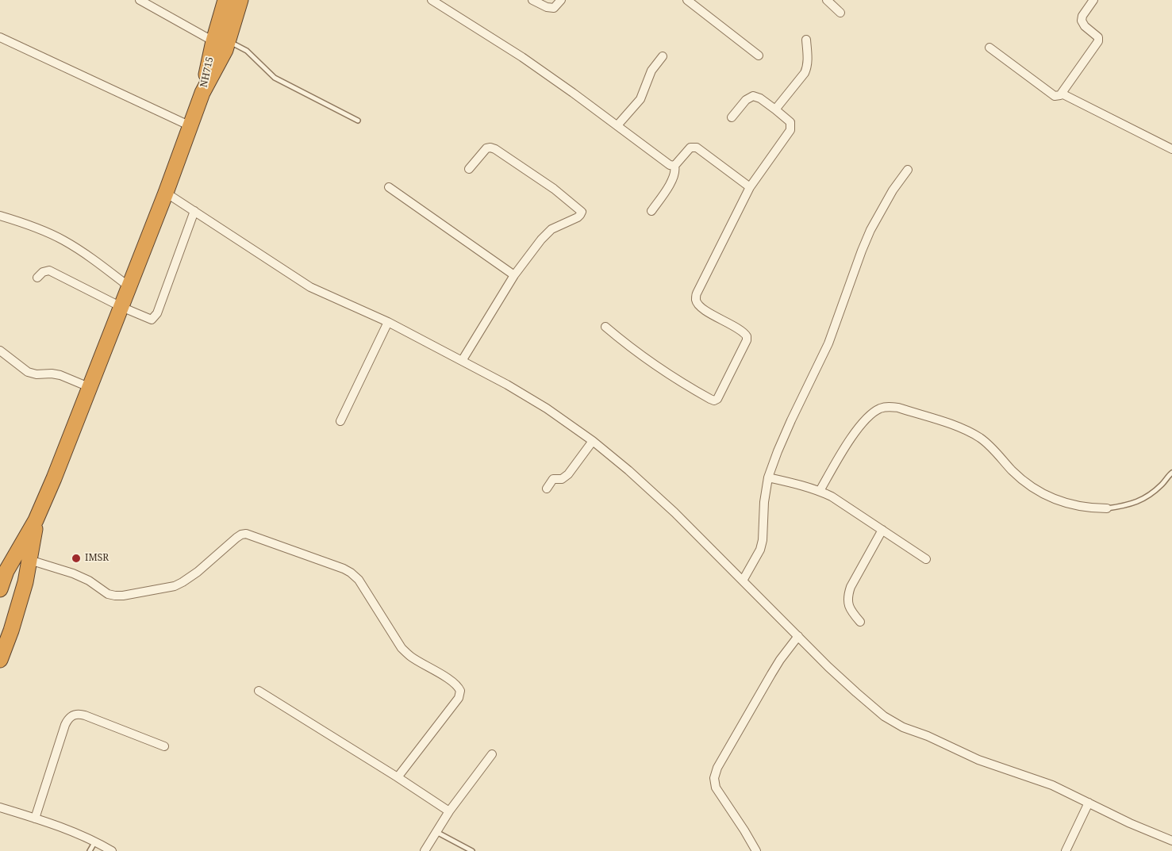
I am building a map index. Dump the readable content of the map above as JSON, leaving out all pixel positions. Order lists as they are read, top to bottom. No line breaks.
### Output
{"streets":{"highway":["NH715"]},"places":["IMSR"]}
